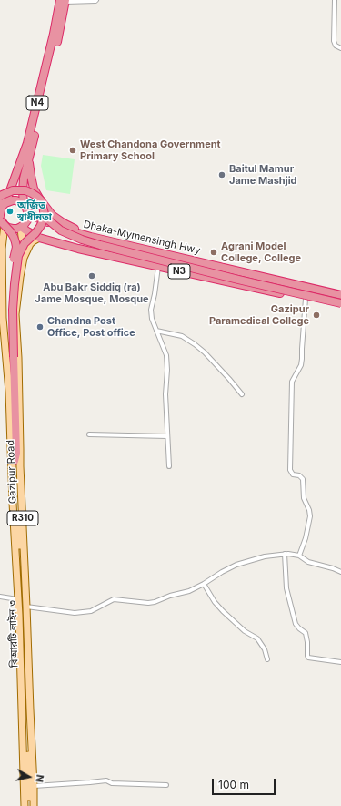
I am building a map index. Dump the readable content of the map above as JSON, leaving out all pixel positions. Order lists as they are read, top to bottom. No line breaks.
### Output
{"streets":{"highway":["N4","Dhaka-Mymensingh Hwy","N3","বিআরটি লাইন ৩"],"main road":["Gazipur Road","R310"]},"crossings":[["N4","Dhaka-Mymensingh Hwy"],["N4","N3"],["N4","Gazipur Road"],["N4","বিআরটি লাইন ৩"],["Dhaka-Mymensingh Hwy","N3"],["Dhaka-Mymensingh Hwy","Gazipur Road"],["Dhaka-Mymensingh Hwy","বিআরটি লাইন ৩"],["N3","Gazipur Road"],["N3","বিআরটি লাইন ৩"],["Gazipur Road","বিআরটি লাইন ৩"]],"places":["West Chandona Government Primary School","Baitul Mamur Jame Mashjid","অর্জিত স্বাধীনতা","Agrani Model College, College","Abu Bakr Siddiq (ra) Jame Mosque, Mosque","Gazipur Paramedical College","Chandna Post Office, Post office"],"scale_bar":"100 m","north":"right"}
